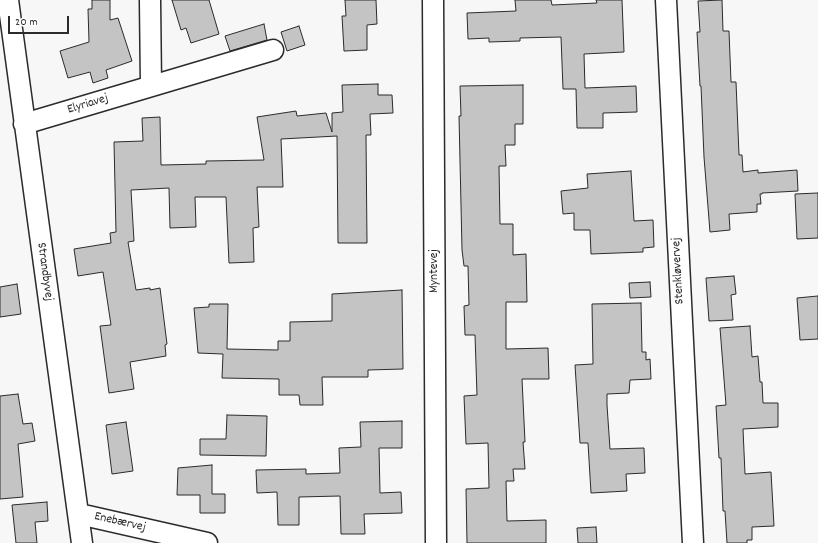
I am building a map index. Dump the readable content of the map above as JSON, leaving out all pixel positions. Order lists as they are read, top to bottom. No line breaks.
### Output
{"streets":{"street":["Elyriavej","Myntevej","Stenkløvervej","Strandbyvej","Enebærvej"]},"crossings":[["Elyriavej","Strandbyvej"],["Strandbyvej","Enebærvej"]],"scale_bar":"20 m"}
